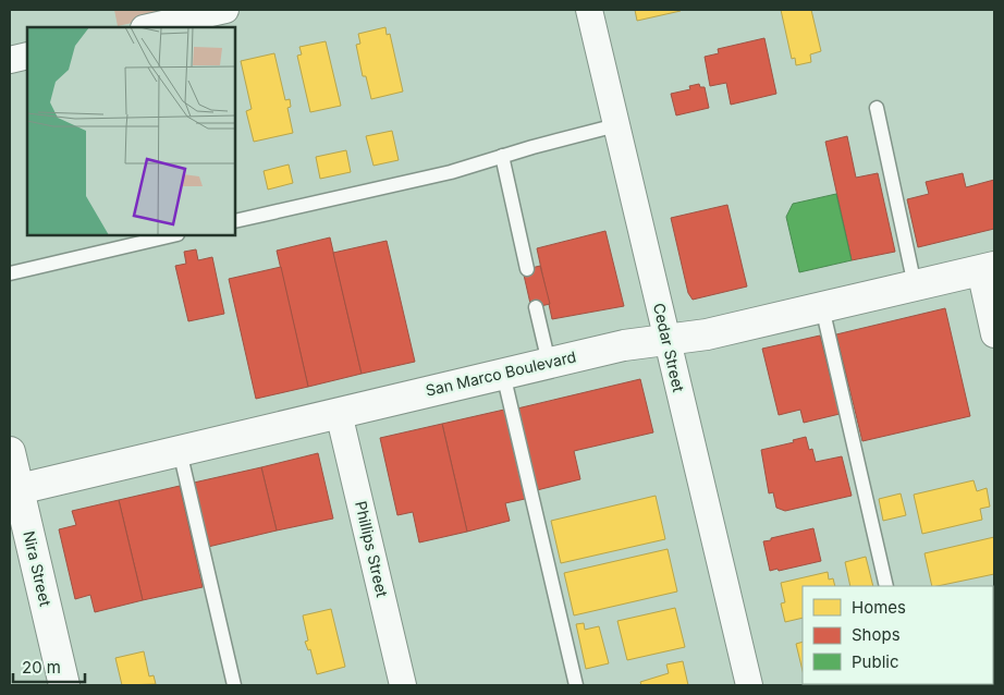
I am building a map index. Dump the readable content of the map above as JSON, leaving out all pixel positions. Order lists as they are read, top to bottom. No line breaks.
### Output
{"streets":{"main road":["San Marco Boulevard","Nira Street"],"street":["Cedar Street","Phillips Street"]},"crossings":[["Cedar Street","San Marco Boulevard"],["San Marco Boulevard","Phillips Street"],["San Marco Boulevard","Nira Street"]],"legend":["Homes","Shops","Public"],"scale_bar":"20 m"}
